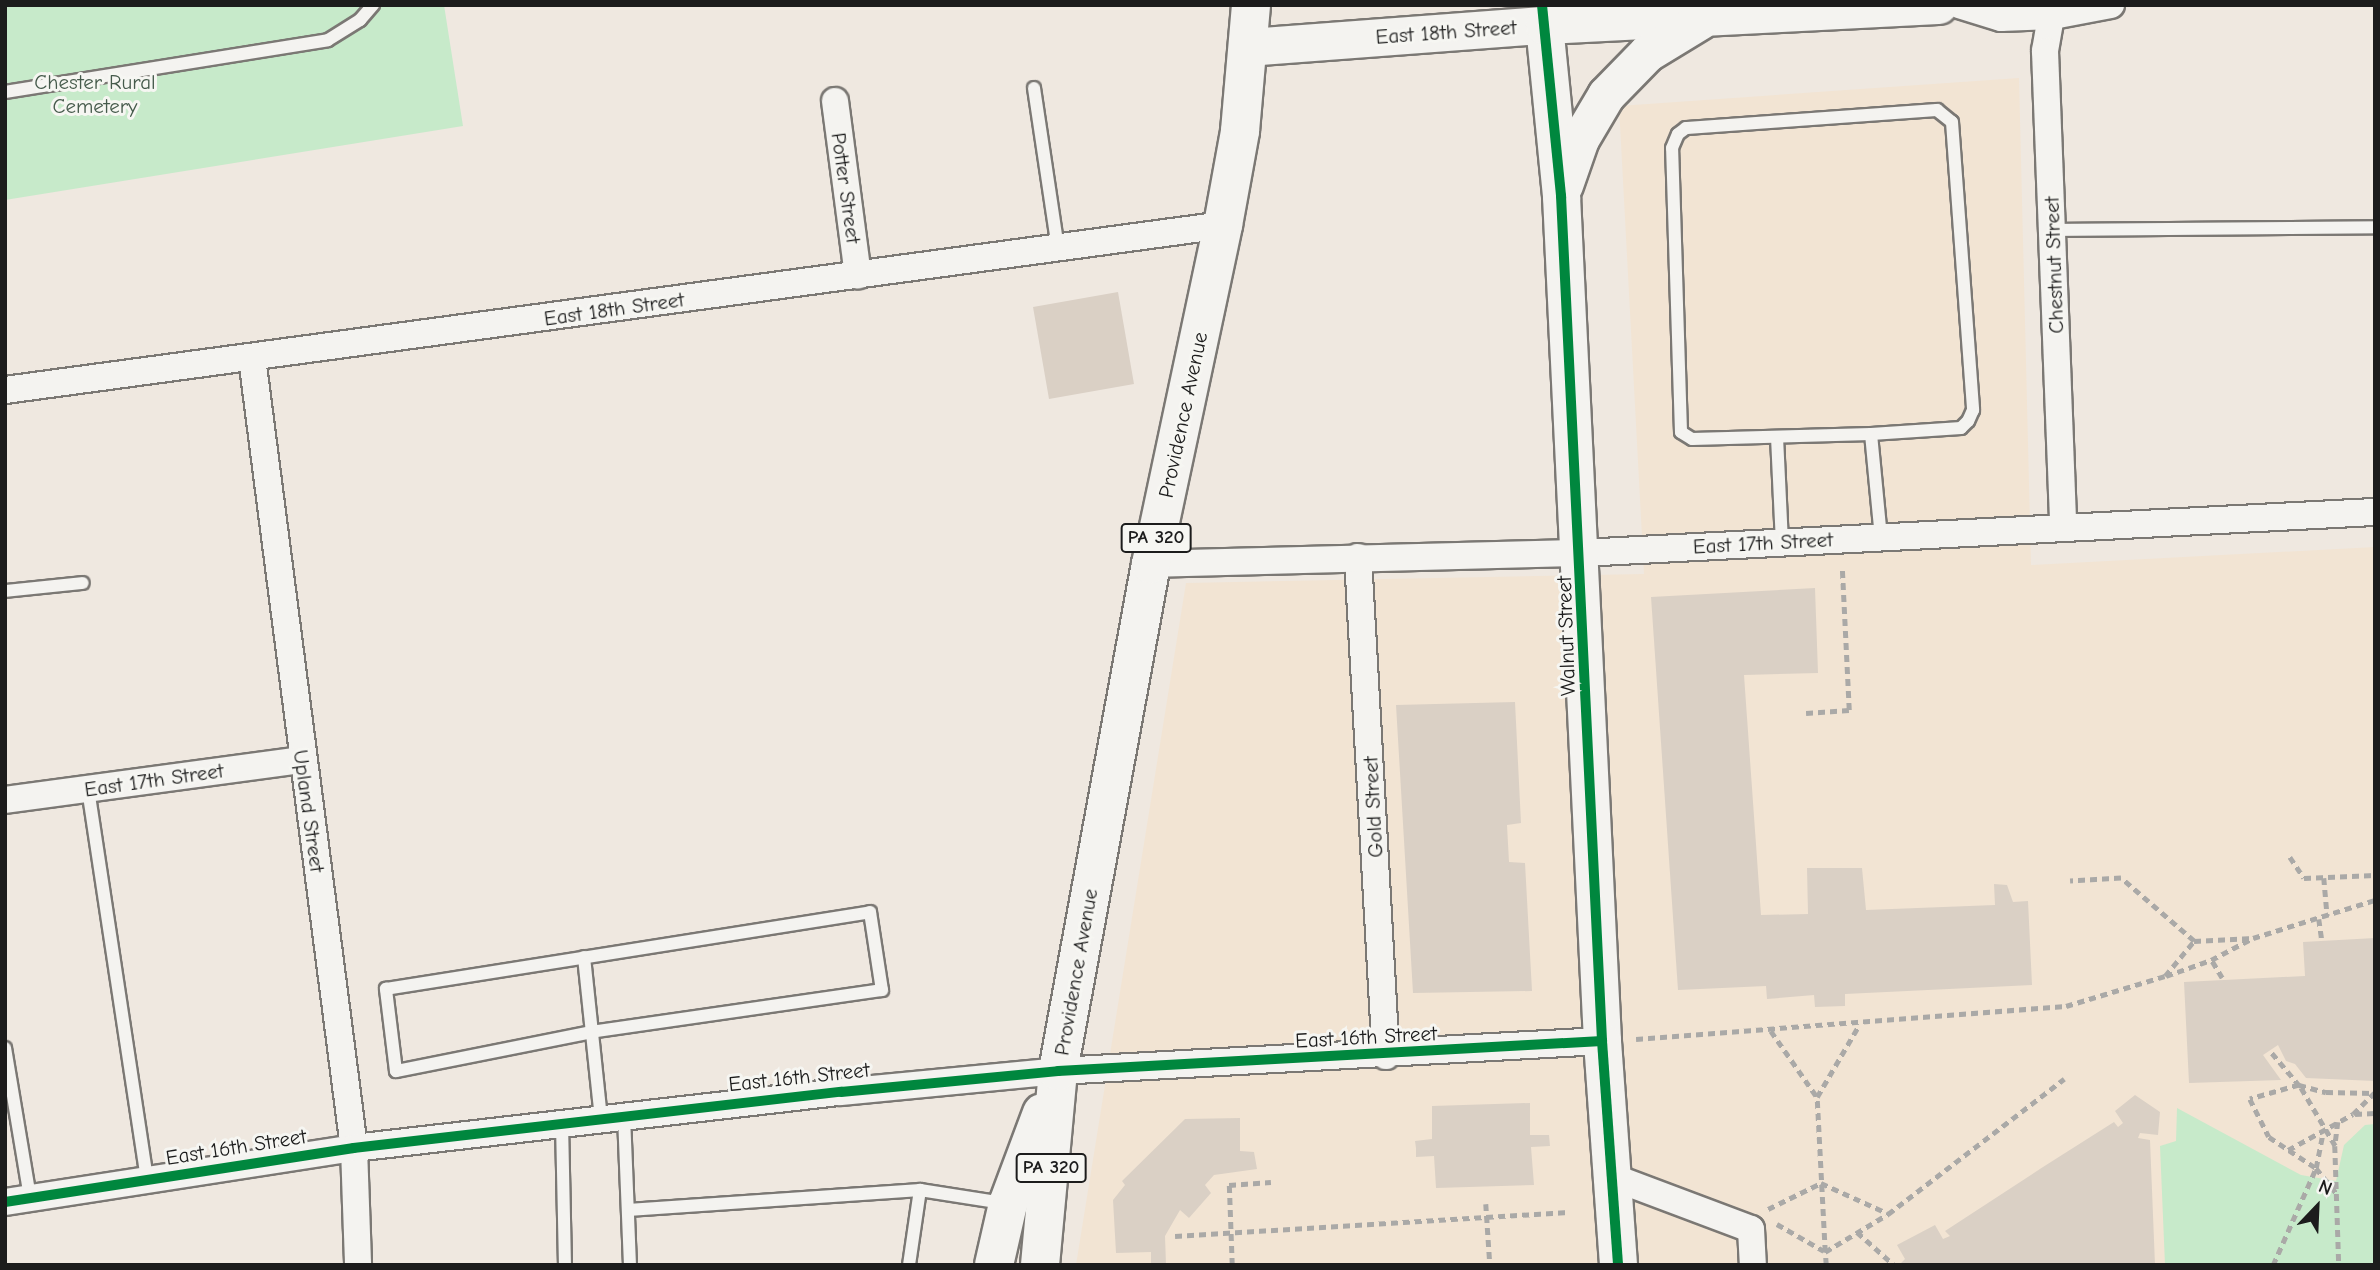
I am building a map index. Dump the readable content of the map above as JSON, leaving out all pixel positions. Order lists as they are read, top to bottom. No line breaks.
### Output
{"streets":{"main road":["Providence Avenue","PA 320"],"street":["East 18th Street","Potter Street","Chestnut Street","East 17th Street","Walnut Street","Gold Street","Upland Street","East 16th Street"]},"crossings":[["East 18th Street","Potter Street"],["East 18th Street","Providence Avenue"],["East 18th Street","Walnut Street"],["East 18th Street","Upland Street"],["Chestnut Street","East 17th Street"],["Providence Avenue","East 17th Street"],["Providence Avenue","East 16th Street"],["East 17th Street","Walnut Street"],["East 17th Street","Gold Street"],["East 17th Street","Upland Street"],["Walnut Street","East 16th Street"],["Gold Street","East 16th Street"],["Upland Street","East 16th Street"]],"parks":["Chester Rural Cemetery"],"north":"top right"}
